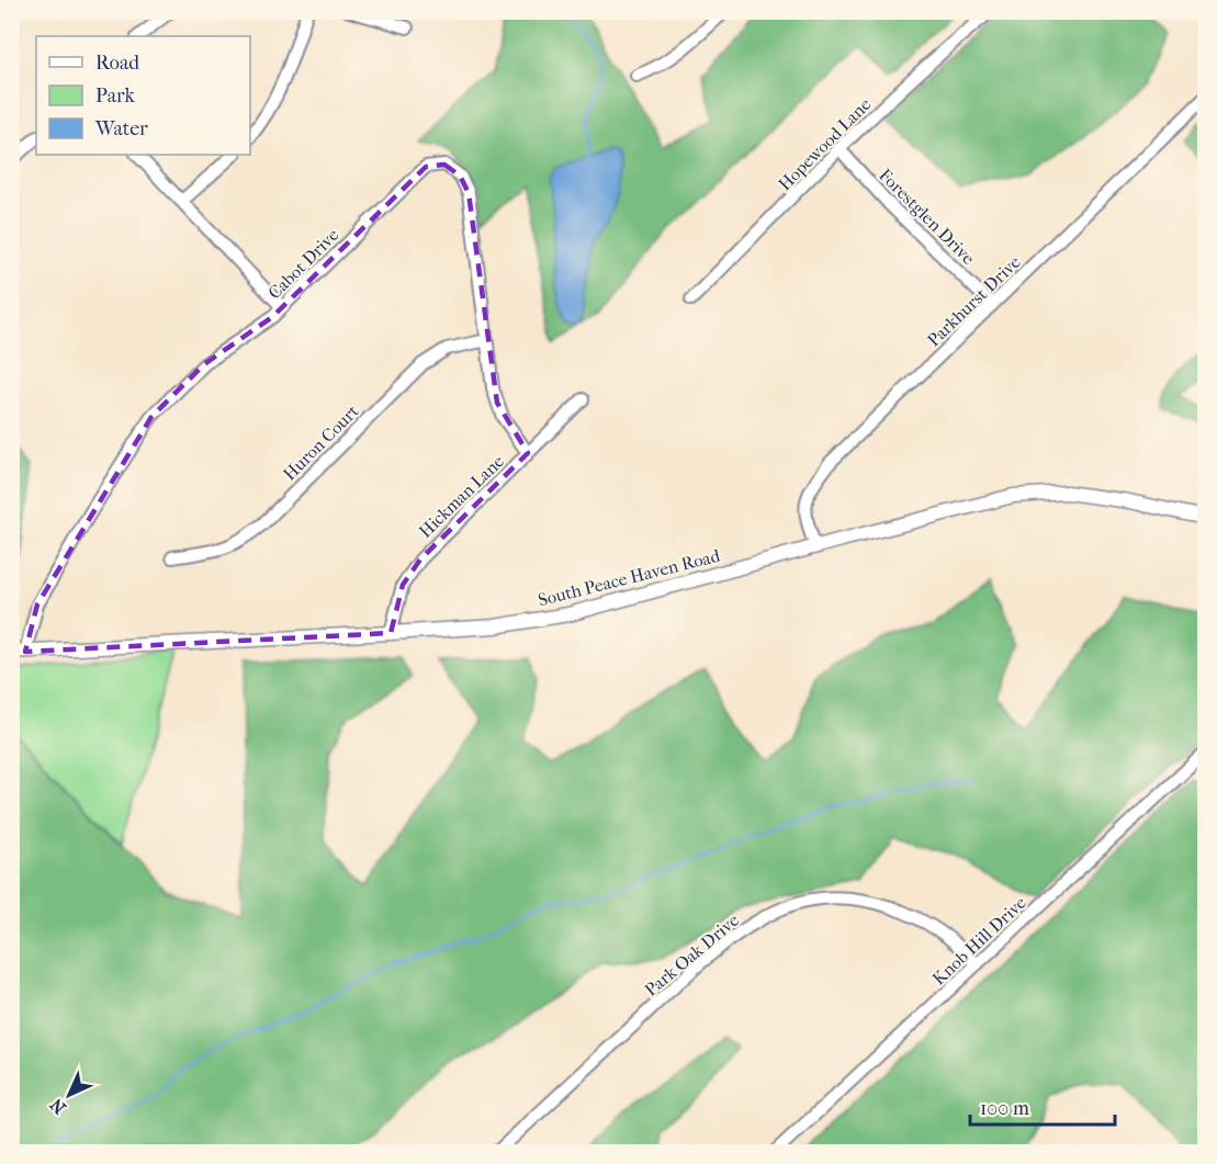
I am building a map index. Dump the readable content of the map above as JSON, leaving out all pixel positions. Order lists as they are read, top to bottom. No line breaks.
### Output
{"streets":{"main road":["South Peace Haven Road"],"street":["Hopewood Lane","Forestglen Drive","Cabot Drive","Parkhurst Drive","Huron Court","Hickman Lane","Knob Hill Drive","Park Oak Drive"]},"crossings":[["Hopewood Lane","Forestglen Drive"],["Forestglen Drive","Parkhurst Drive"],["Cabot Drive","Huron Court"],["Cabot Drive","Hickman Lane"],["Cabot Drive","South Peace Haven Road"],["Parkhurst Drive","South Peace Haven Road"],["Hickman Lane","South Peace Haven Road"],["Knob Hill Drive","Park Oak Drive"]],"legend":["Road","Park","Water"],"scale_bar":"100 m","north":"bottom left"}
